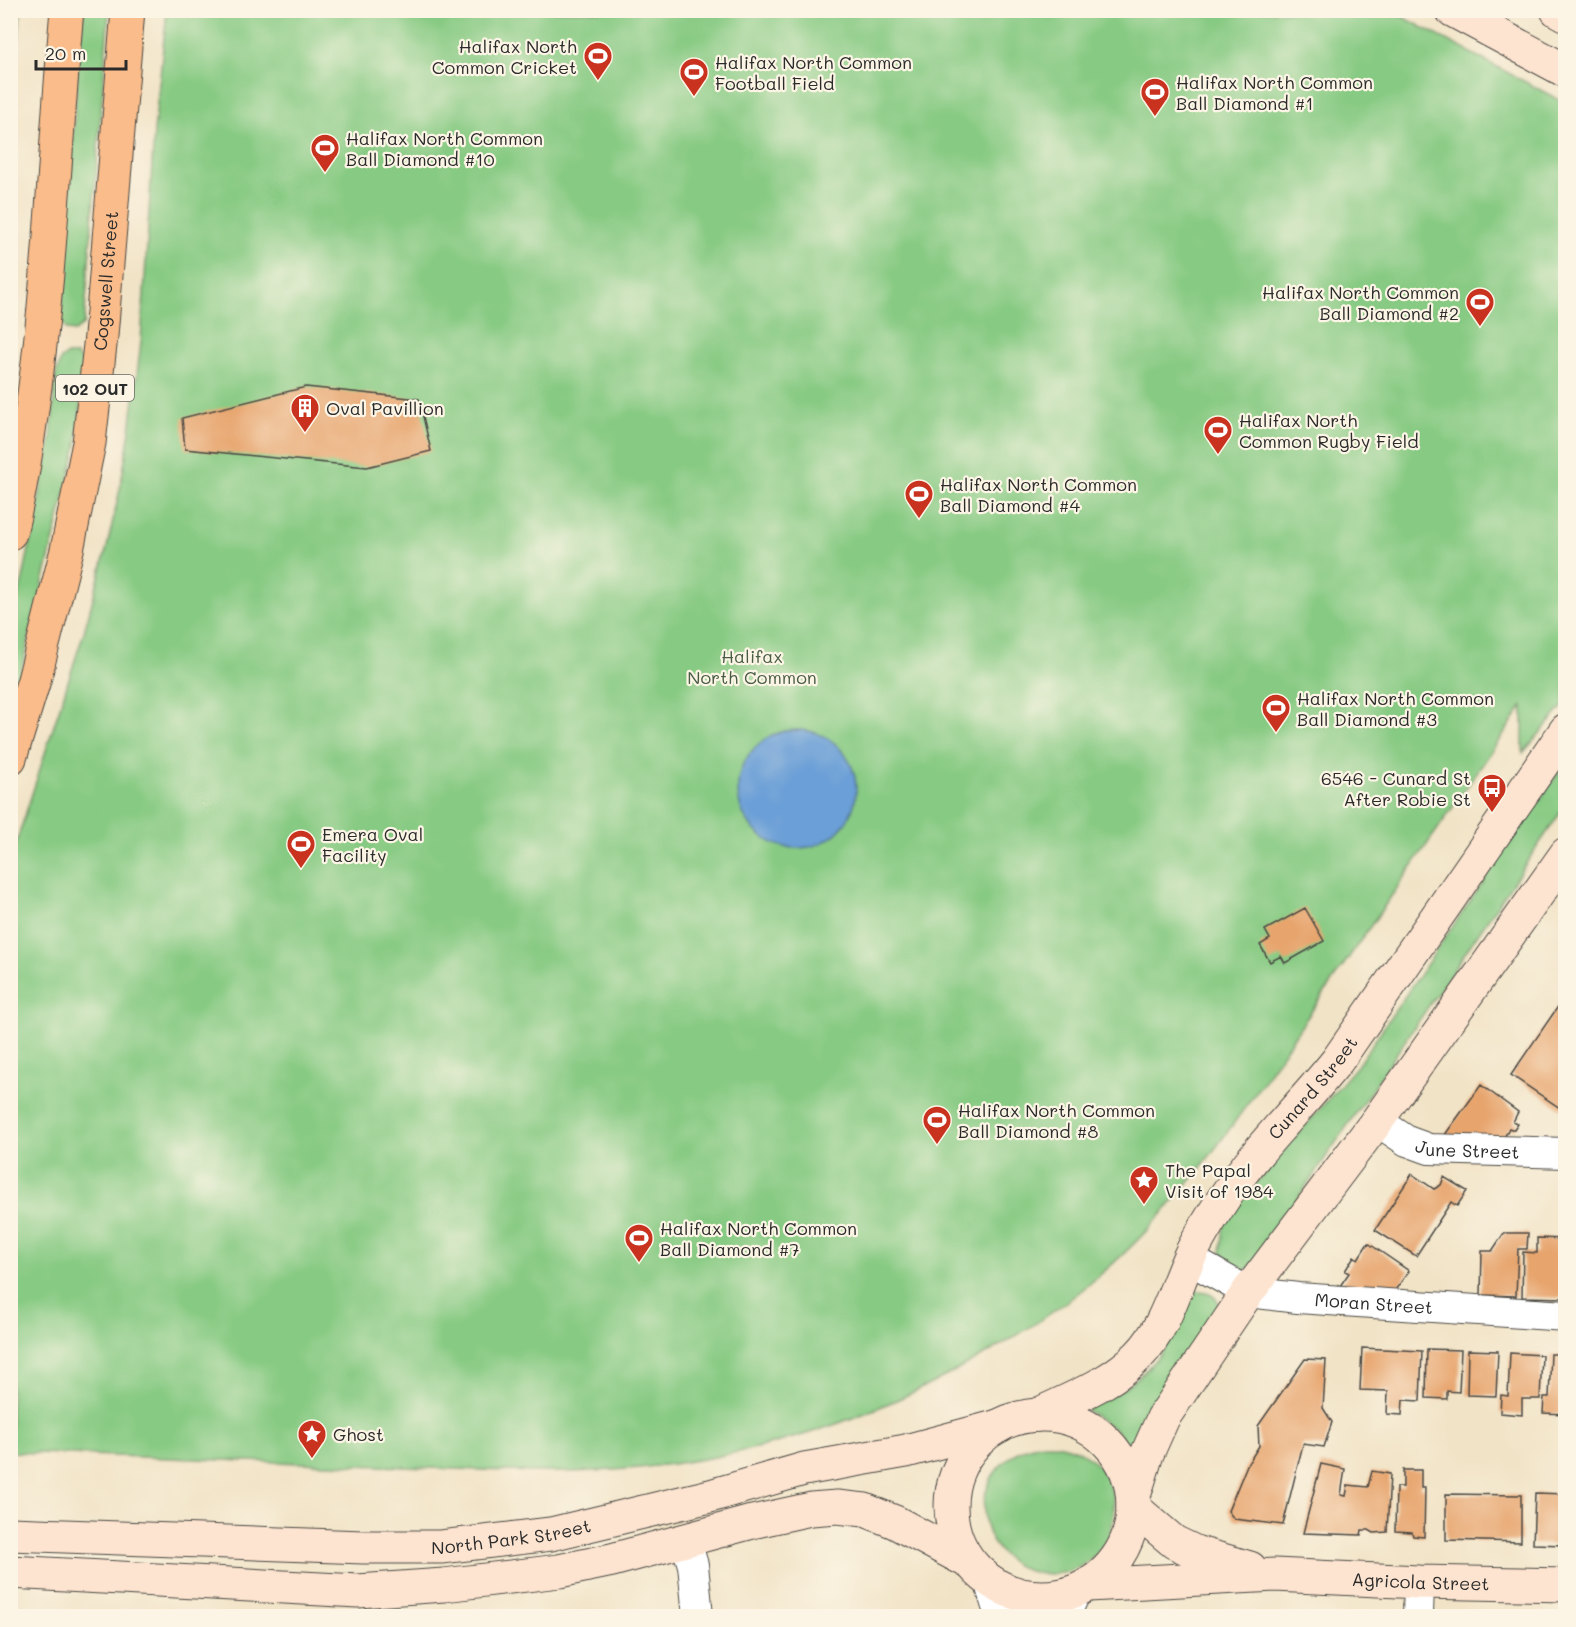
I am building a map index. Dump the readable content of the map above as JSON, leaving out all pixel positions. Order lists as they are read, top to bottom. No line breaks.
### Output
{"streets":{"main road":["Cogswell Street","102 OUT","Cunard Street","North Park Street","Agricola Street"],"street":["June Street","Moran Street"]},"crossings":[["Cunard Street","Moran Street"],["Cunard Street","North Park Street"],["Cunard Street","Agricola Street"],["North Park Street","Agricola Street"]],"parks":["Halifax North Common"],"places":{"sports":["Halifax North Common Cricket","Halifax North Common Football Field","Halifax North Common Ball Diamond #1","Halifax North Common Ball Diamond #10","Halifax North Common Ball Diamond #2","Halifax North Common Rugby Field","Halifax North Common Ball Diamond #4","Halifax North Common Ball Diamond #3","Emera Oval Facility","Halifax North Common Ball Diamond #8","Halifax North Common Ball Diamond #7"],"building":["Oval Pavillion"],"bus stop":["6546 - Cunard St After Robie St"],"place":["The Papal Visit of 1984","Ghost"]},"scale_bar":"20 m"}
